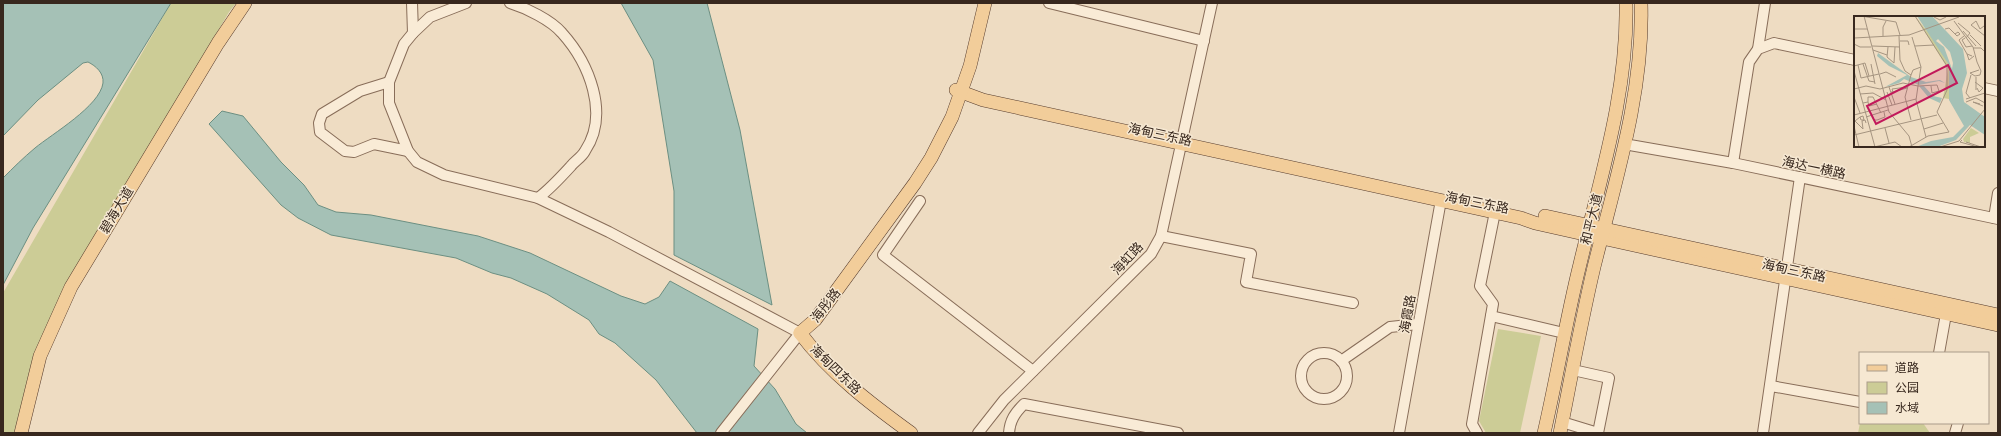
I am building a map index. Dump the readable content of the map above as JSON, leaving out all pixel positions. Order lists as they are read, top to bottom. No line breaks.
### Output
{"streets":{"main road":["海甸三东路","碧海大道","和平大道","海彤路","海甸四东路"],"street":["海达一横路","海虹路","海霞路"]},"crossings":[["海甸三东路","和平大道"],["海甸三东路","海虹路"],["海达一横路","和平大道"],["海彤路","海甸四东路"]],"legend":["道路","公园","水域"]}
